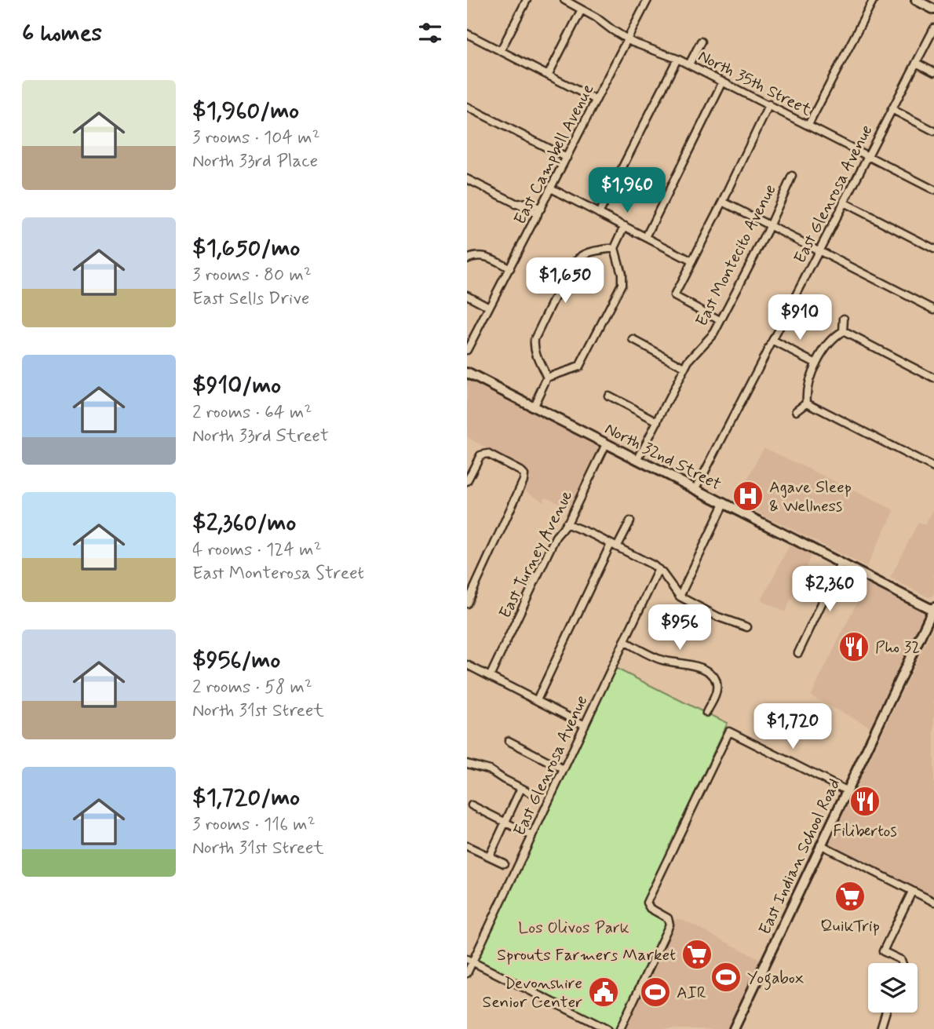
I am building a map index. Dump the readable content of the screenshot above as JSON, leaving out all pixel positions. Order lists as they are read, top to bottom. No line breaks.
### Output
{"streets":{"main road":["North 32nd Street","East Indian School Road"],"street":["North 35th Street","East Campbell Avenue","East Glenrosa Avenue","East Montecito Avenue","East Turney Avenue"]},"crossings":[["North 35th Street","East Campbell Avenue"],["North 35th Street","East Glenrosa Avenue"],["East Glenrosa Avenue","North 32nd Street"],["East Montecito Avenue","North 32nd Street"],["North 32nd Street","East Turney Avenue"],["North 32nd Street","East Indian School Road"]],"parks":["Los Olivos Park"],"places":{"hospital":["Agave Sleep & Wellness"],"restaurant":["Pho 32","Filibertos"],"supermarket":["QuikTrip","Sprouts Farmers Market"],"sports":["Yogabox","AIR"],"public building":["Devonshire Senior Center"]},"page":{"heading":"6 homes","list":[{"name":"$1,960/mo","note":"3 rooms · 104 m² · North 33rd Place"},{"name":"$1,650/mo","note":"3 rooms · 80 m² · East Sells Drive"},{"name":"$910/mo","note":"2 rooms · 64 m² · North 33rd Street"},{"name":"$2,360/mo","note":"4 rooms · 124 m² · East Monterosa Street"},{"name":"$956/mo","note":"2 rooms · 58 m² · North 31st Street"},{"name":"$1,720/mo","note":"3 rooms · 116 m² · North 31st Street"}],"price":["$1,960","$1,650","$910","$2,360","$956","$1,720"]}}
